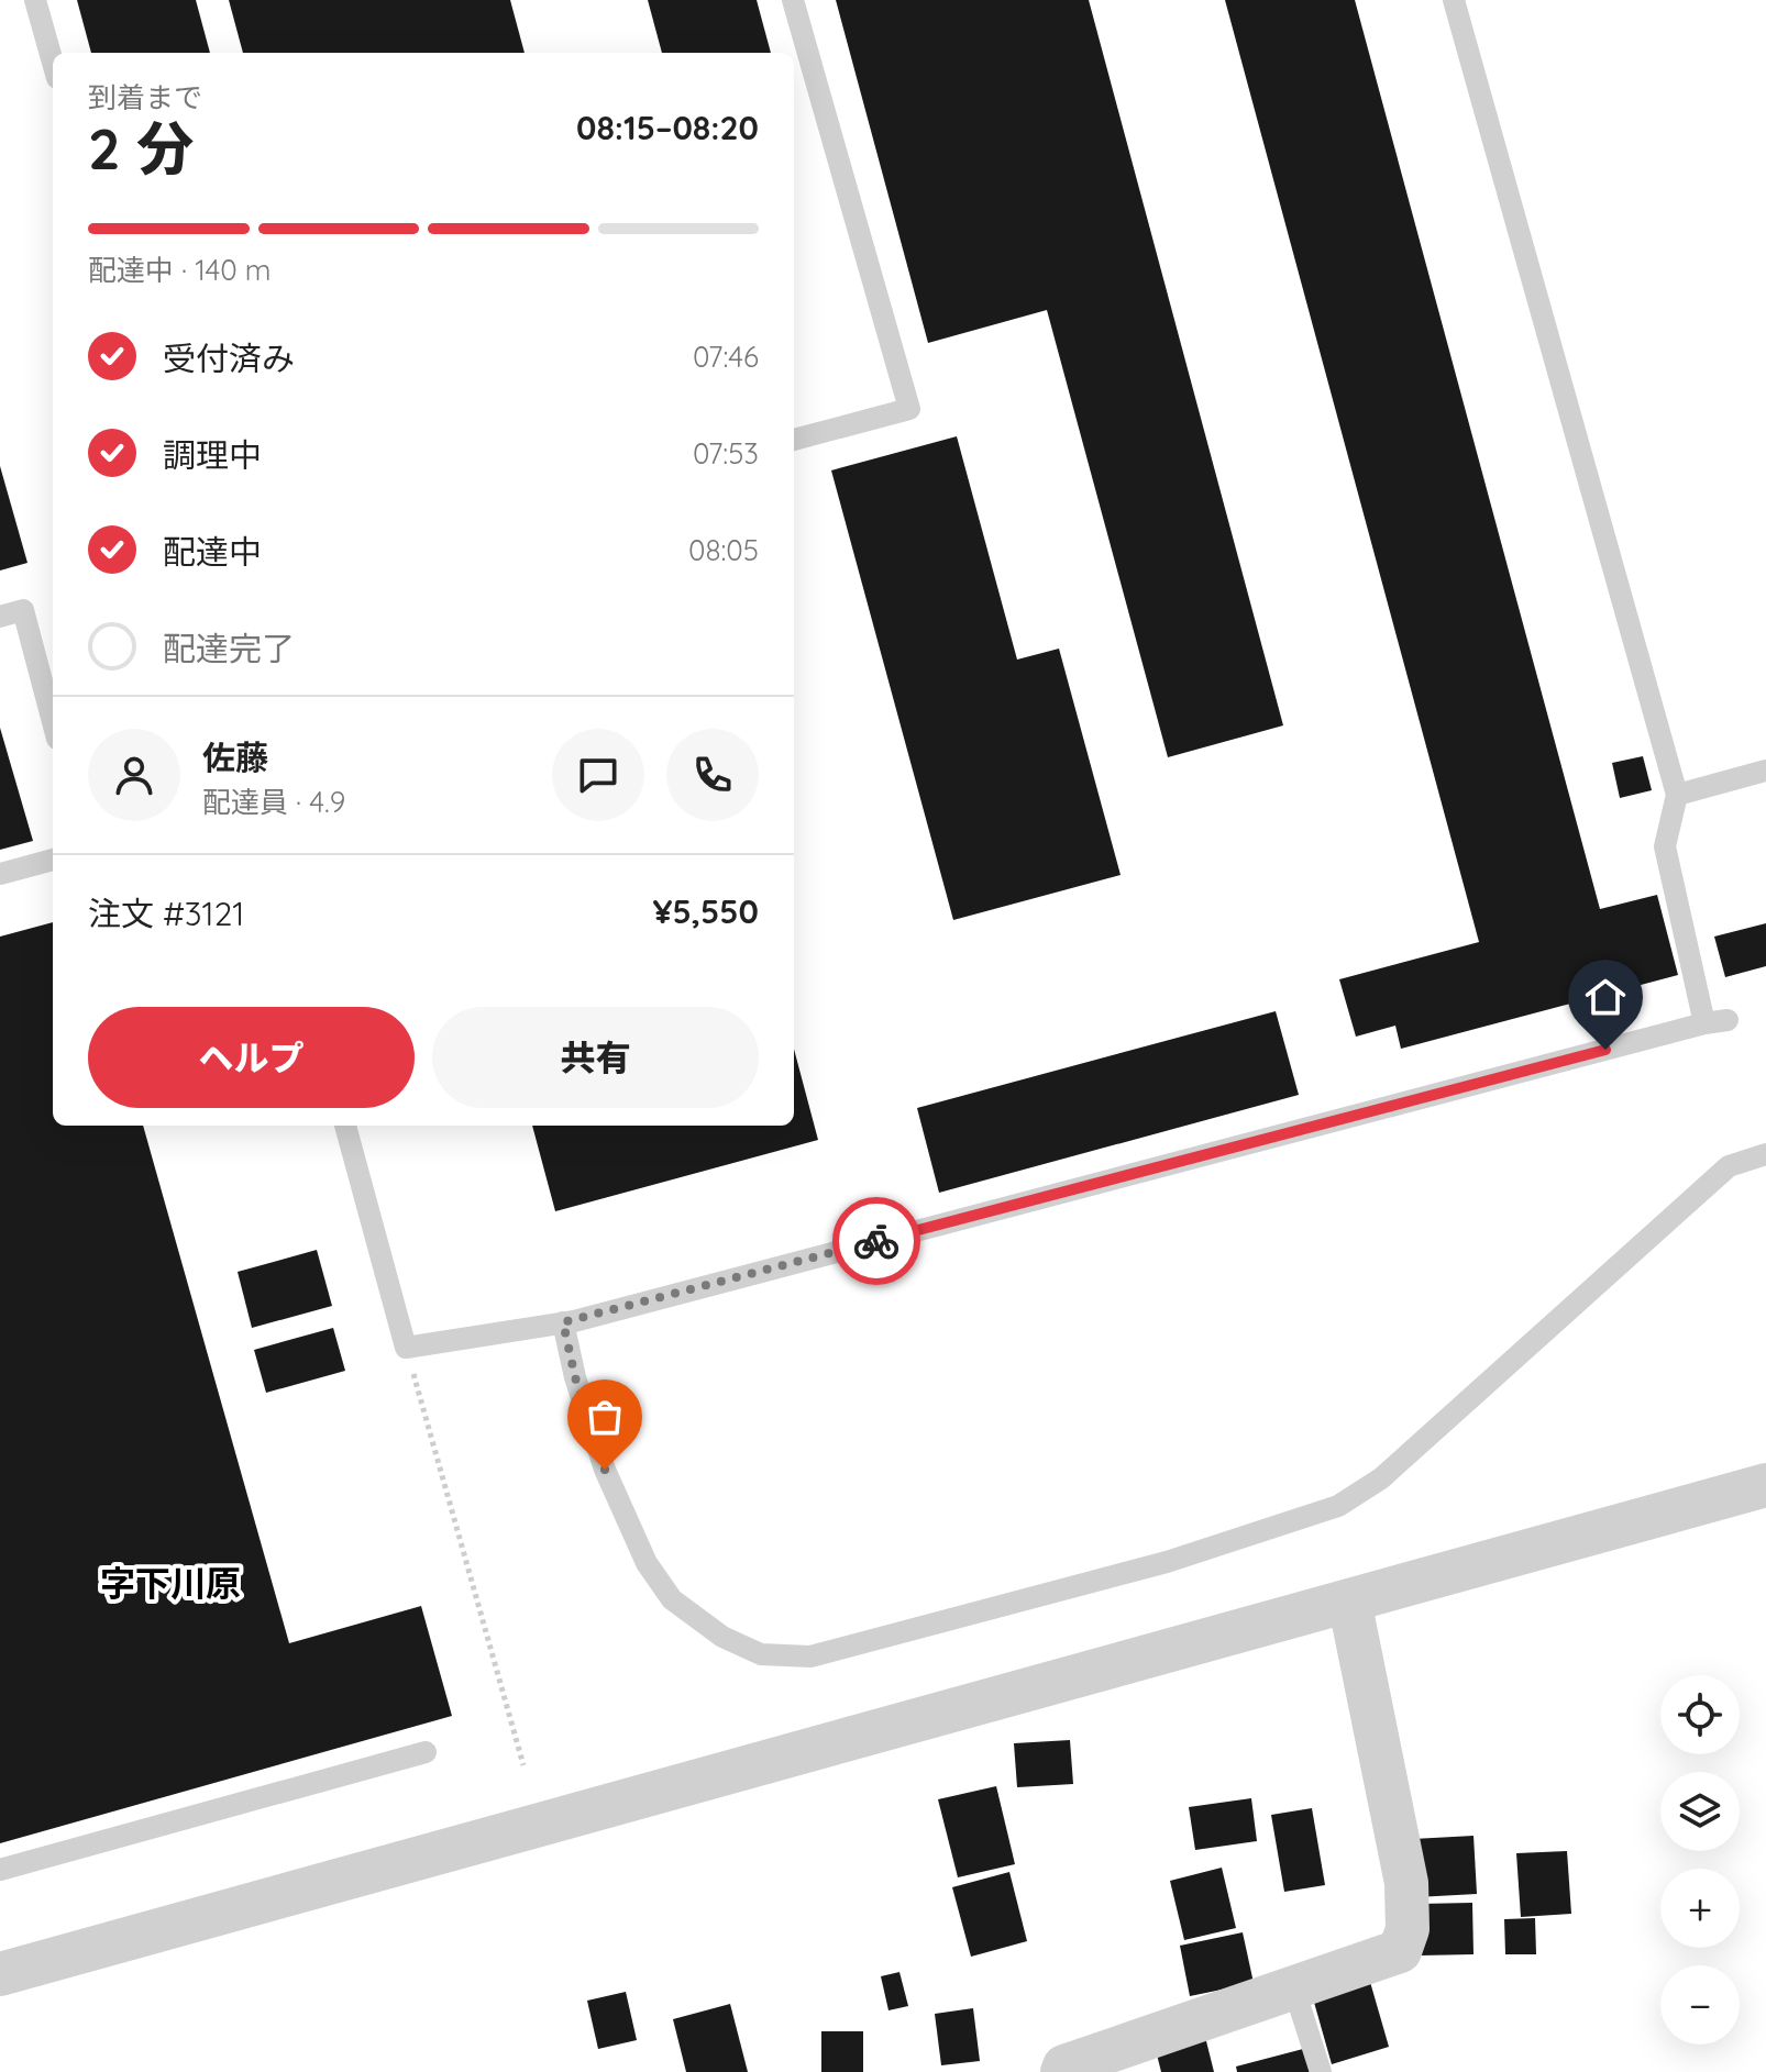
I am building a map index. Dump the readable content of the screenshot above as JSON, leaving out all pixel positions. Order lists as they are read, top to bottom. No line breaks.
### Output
{"districts":["字下川原"],"page":{"heading":["2 分","到着まで","08:15–08:20"],"panel":["佐藤","配達員 · 4.9","注文 #3121","¥5,550"],"bar":"配達中 · 140 m","list":[["受付済み","07:46"],["調理中","07:53"],["配達中","08:05"],"配達完了"],"buttons":["ヘルプ","共有"],"map_buttons":["+","−"]}}
